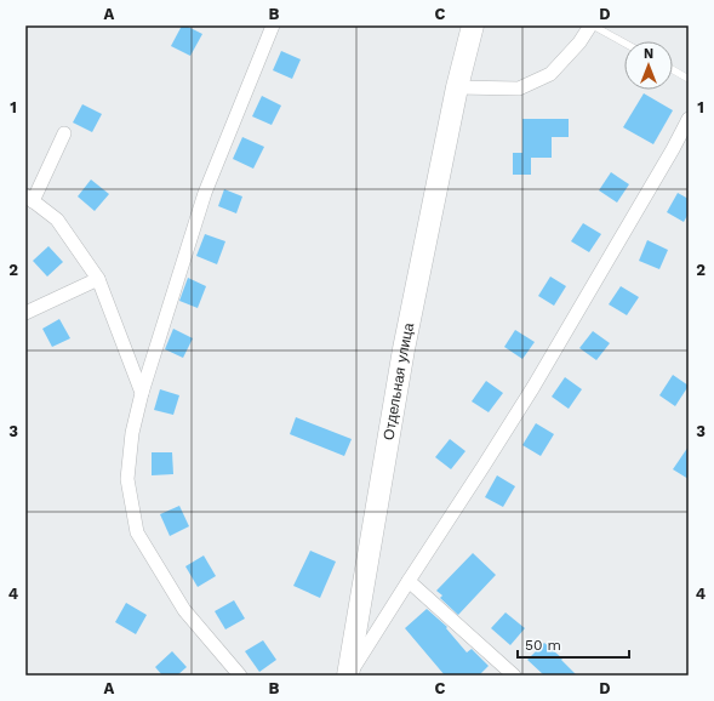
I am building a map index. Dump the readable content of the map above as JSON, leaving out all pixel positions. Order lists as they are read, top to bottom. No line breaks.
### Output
{"streets":{"main road":["Отдельная улица"]},"scale_bar":"50 m","north":"top","grid":{"columns":["A","B","C","D"],"rows":["1","2","3","4"]}}
